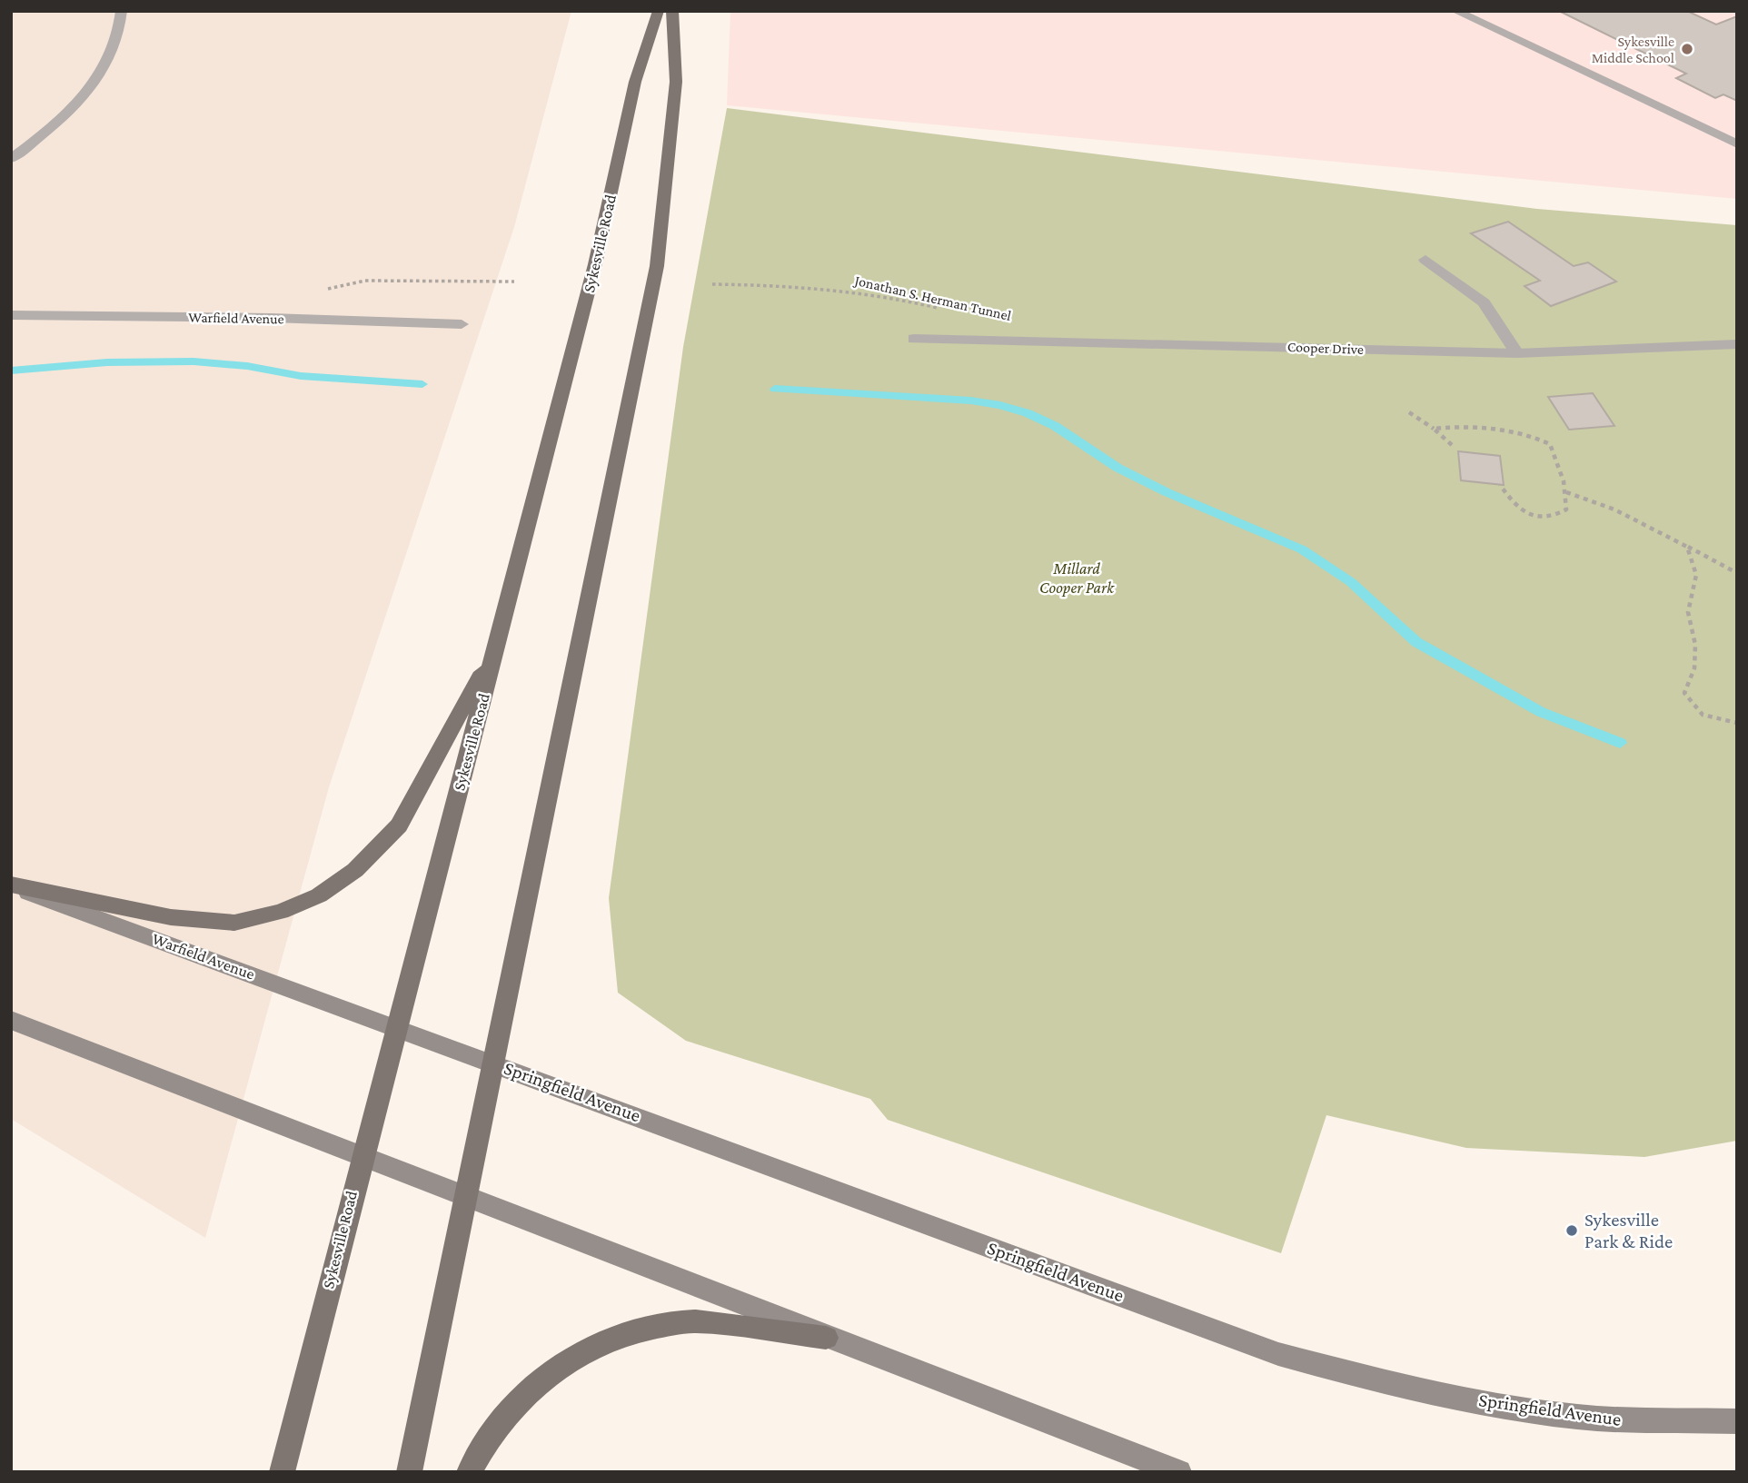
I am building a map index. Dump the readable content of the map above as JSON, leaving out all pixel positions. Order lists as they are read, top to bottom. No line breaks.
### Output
{"streets":{"main road":["Sykesville Road","Warfield Avenue","Springfield Avenue"],"street":["Cooper Drive"],"path":["Jonathan S. Herman Tunnel"]},"crossings":[["Sykesville Road","Warfield Avenue"],["Sykesville Road","Springfield Avenue"],["Warfield Avenue","Springfield Avenue"]],"parks":["Millard Cooper Park"],"places":["Sykesville Middle School","Sykesville Park & Ride"]}
